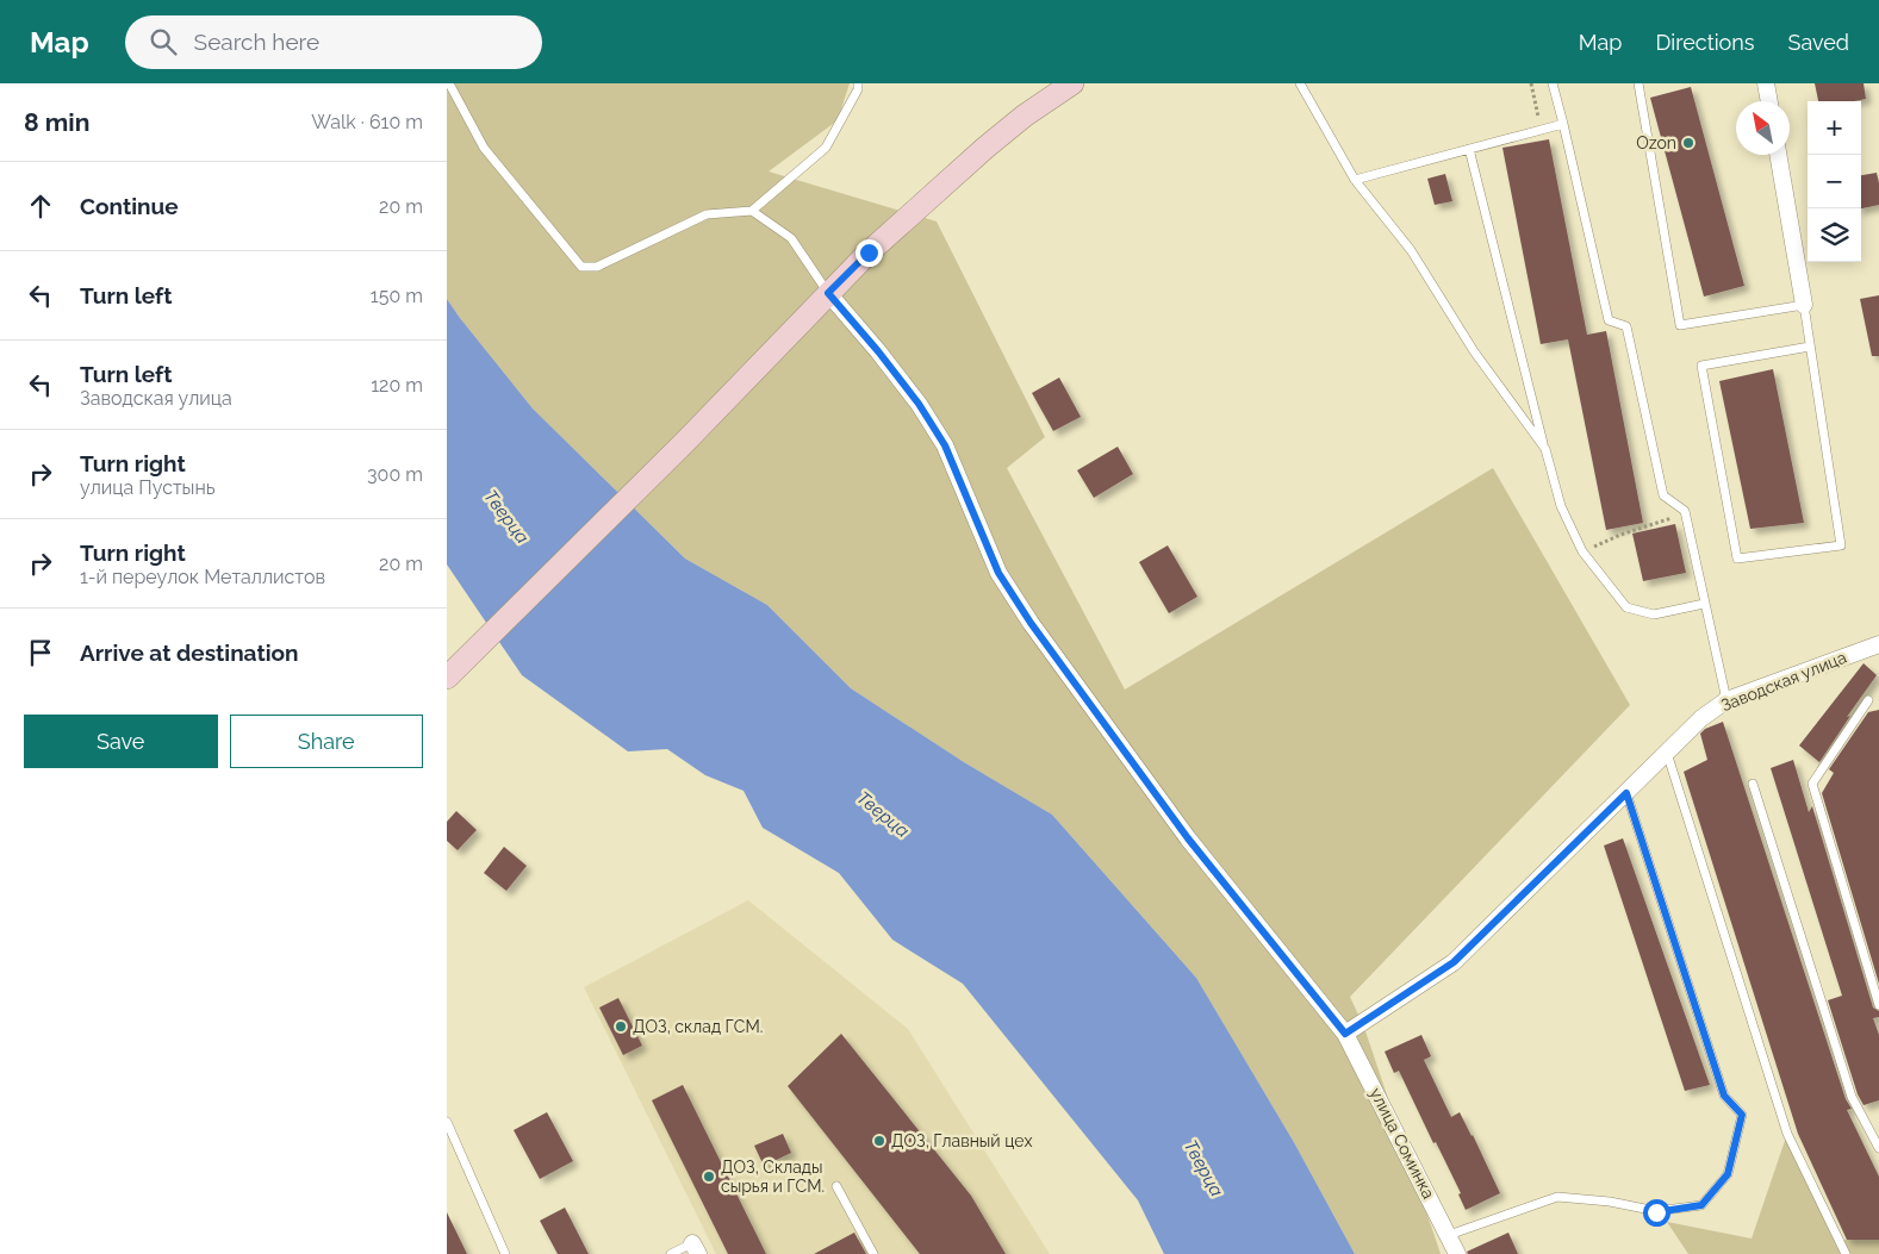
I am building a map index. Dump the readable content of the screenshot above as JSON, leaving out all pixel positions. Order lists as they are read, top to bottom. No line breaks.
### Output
{"streets":{"street":["Заводская улица","улица Соминка"]},"crossings":[["Заводская улица","улица Соминка"]],"water":["Тверца"],"places":["Ozon","ДОЗ, склад ГСМ.","ДОЗ, Главный цех","ДОЗ, Склады сырья и ГСМ."],"north":"top left","page":{"header":"Map","search":"Search here","nav":["Map","Directions","Saved"],"heading":["8 min","Walk · 610 m"],"map_buttons":["+","−"],"list":[["Continue","20 m"],["Turn left","150 m"],["Turn left","Заводская улица","120 m"],["Turn right","улица Пустынь","300 m"],["Turn right","1-й переулок Металлистов","20 m"],"Arrive at destination"],"buttons":["Save","Share"]}}
